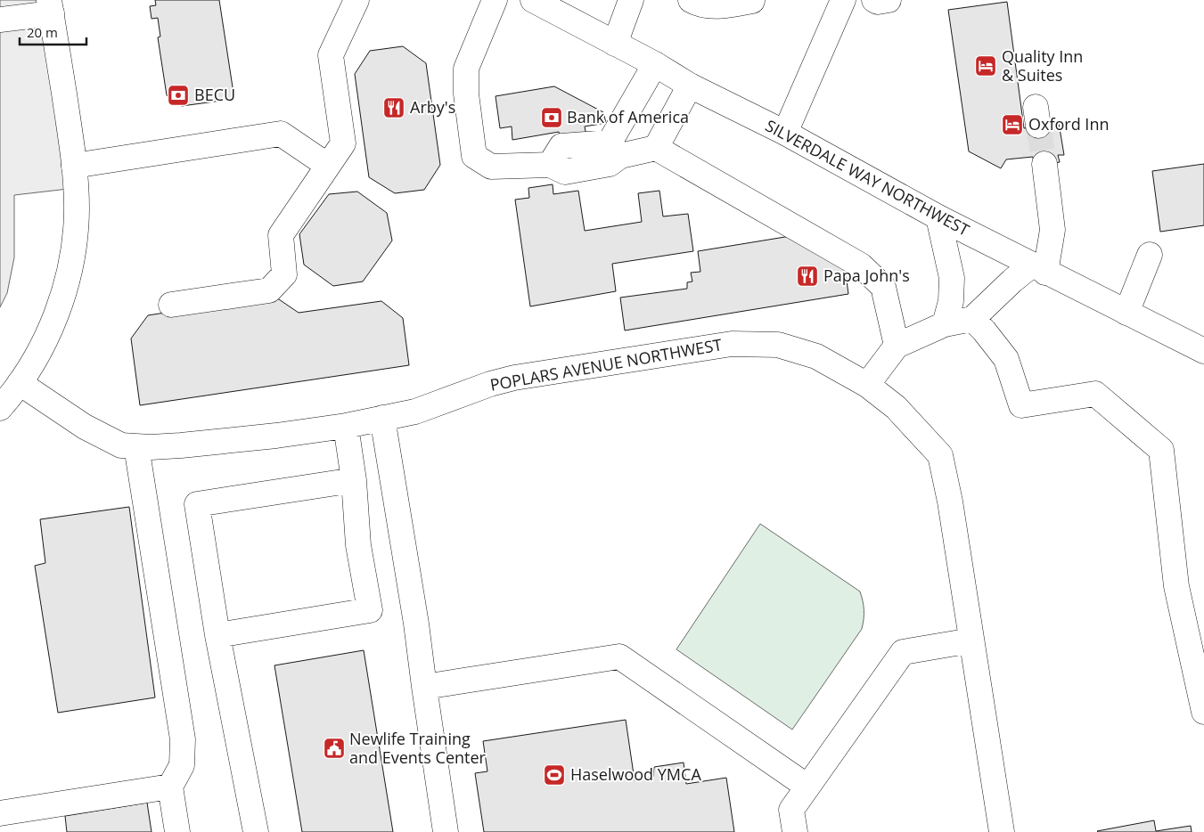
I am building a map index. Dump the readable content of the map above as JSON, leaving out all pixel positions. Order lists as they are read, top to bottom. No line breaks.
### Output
{"streets":{"street":["SILVERDALE WAY NORTHWEST","POPLARS AVENUE NORTHWEST"]},"places":{"hotel":["Quality Inn & Suites","Oxford Inn"],"bank":["BECU","Bank of America"],"restaurant":["Arby's","Papa John's"],"public building":["Newlife Training and Events Center"],"sports":["Haselwood YMCA"]},"scale_bar":"20 m"}
